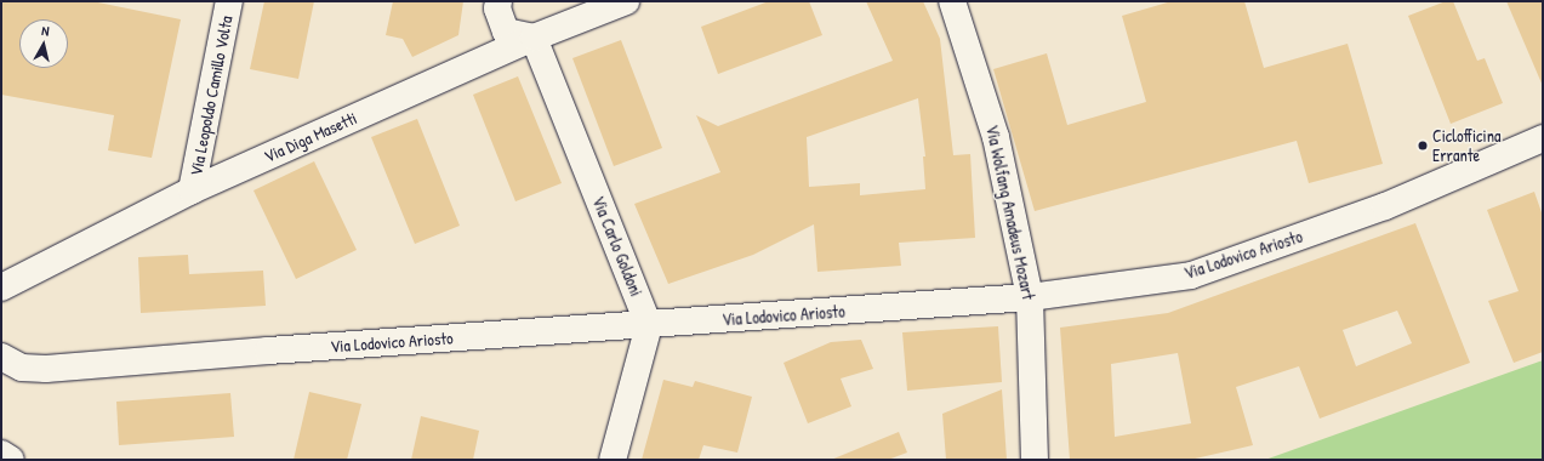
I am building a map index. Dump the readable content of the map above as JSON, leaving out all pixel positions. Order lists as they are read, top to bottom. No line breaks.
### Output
{"streets":{"street":["Via Leopoldo Camillo Volta","Via Diga Masetti","Via Wolfang Amadeus Mozart","Via Carlo Goldoni","Via Lodovico Ariosto"]},"crossings":[["Via Leopoldo Camillo Volta","Via Diga Masetti"],["Via Diga Masetti","Via Carlo Goldoni"],["Via Wolfang Amadeus Mozart","Via Lodovico Ariosto"],["Via Carlo Goldoni","Via Lodovico Ariosto"]],"places":["Ciclofficina Errante"],"north":"top"}
